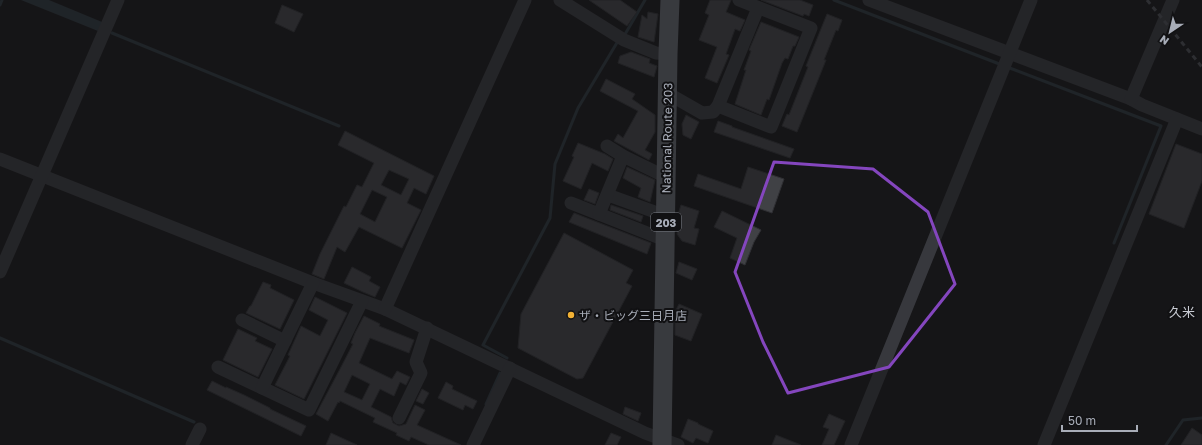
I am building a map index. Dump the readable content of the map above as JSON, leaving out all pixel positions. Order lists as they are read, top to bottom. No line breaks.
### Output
{"streets":{"highway":["National Route 203","203"]},"districts":["久米"],"places":["ザ・ビッグ三日月店"],"scale_bar":"50 m","north":"bottom left"}
